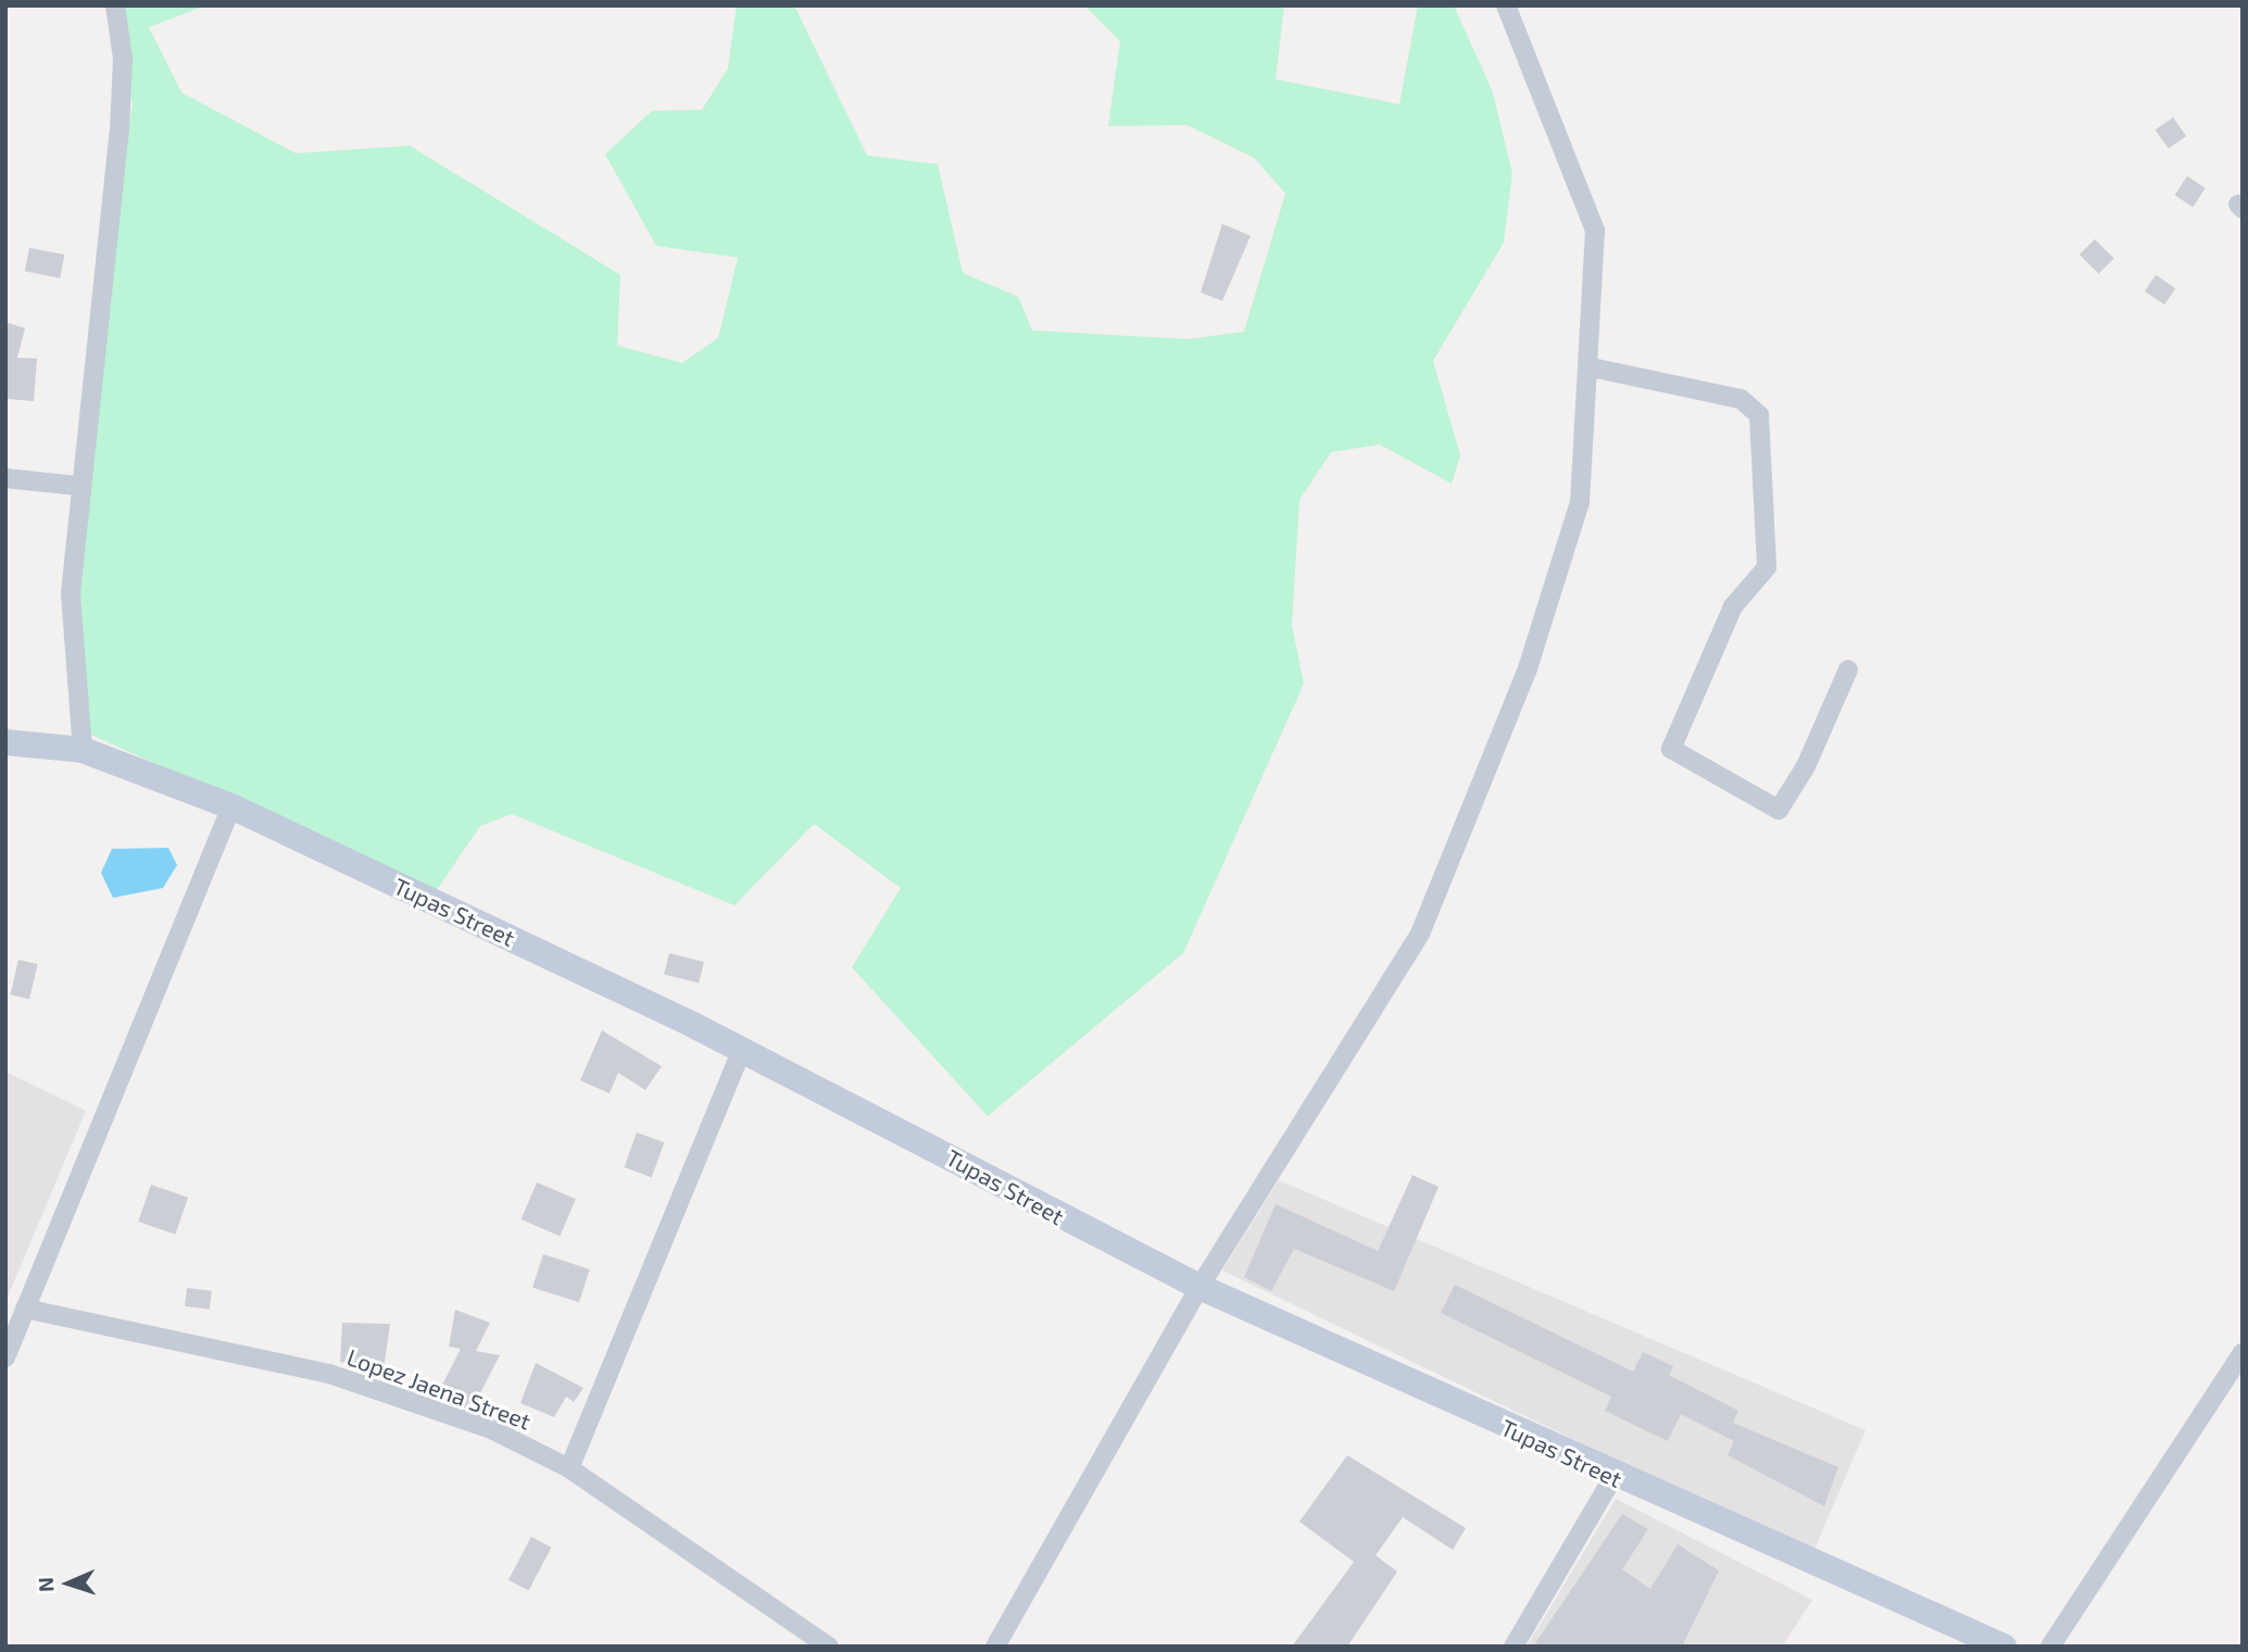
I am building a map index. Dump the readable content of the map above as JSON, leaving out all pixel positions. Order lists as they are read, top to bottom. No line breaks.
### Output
{"streets":{"street":["Tupas Street","Lopez Jaena Street"]},"north":"left"}
